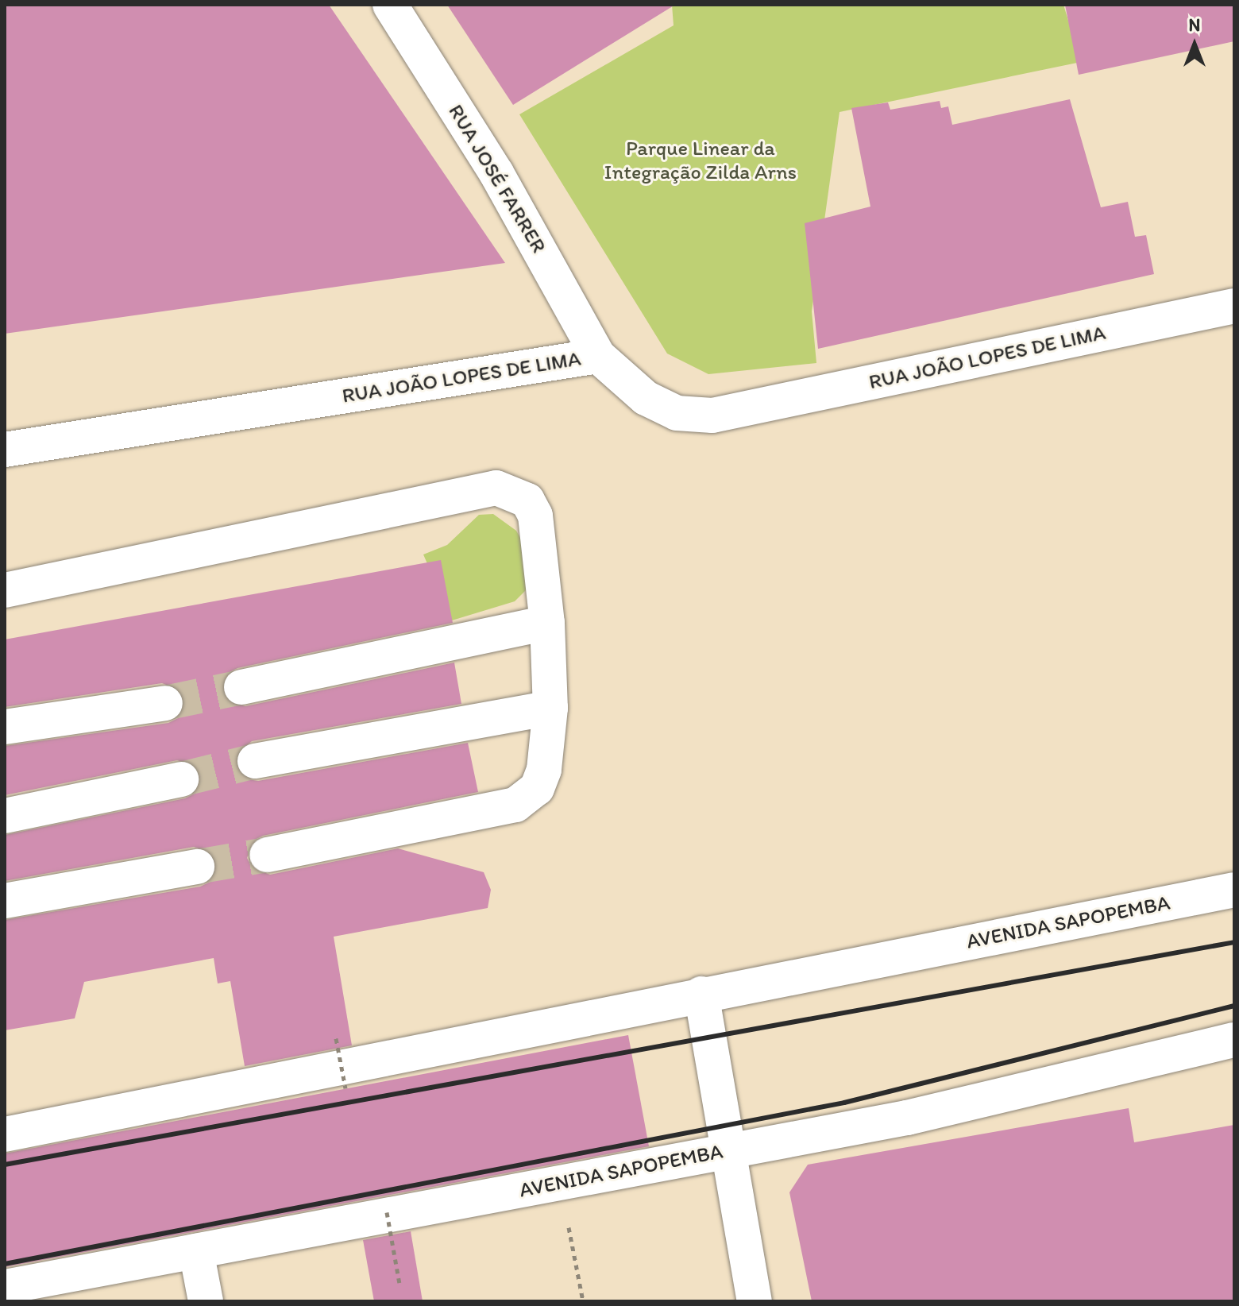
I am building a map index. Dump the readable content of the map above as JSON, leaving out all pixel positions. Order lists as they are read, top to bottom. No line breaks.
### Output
{"streets":{"main road":["RUA JOSÉ FARRER","RUA JOÃO LOPES DE LIMA","AVENIDA SAPOPEMBA"]},"crossings":[["RUA JOSÉ FARRER","RUA JOÃO LOPES DE LIMA"]],"parks":["Parque Linear da Integração Zilda Arns"],"north":"top"}
